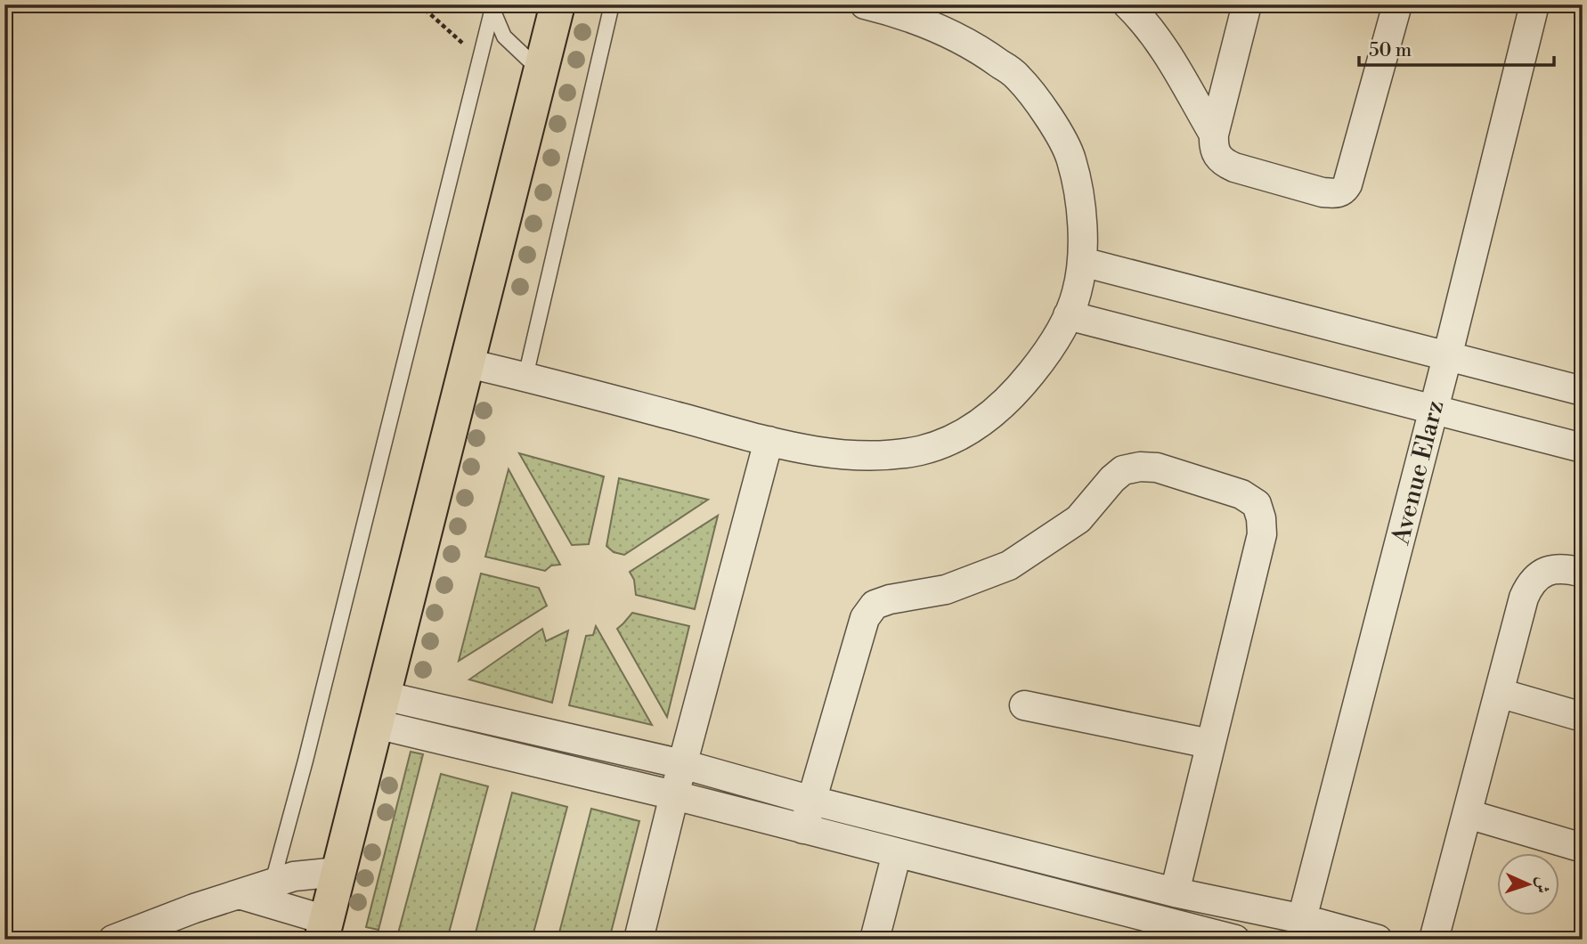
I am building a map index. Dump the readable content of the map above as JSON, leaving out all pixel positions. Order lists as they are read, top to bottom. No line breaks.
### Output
{"streets":{"street":["Avenue Elarz"]},"scale_bar":"50 m","north":"right"}
